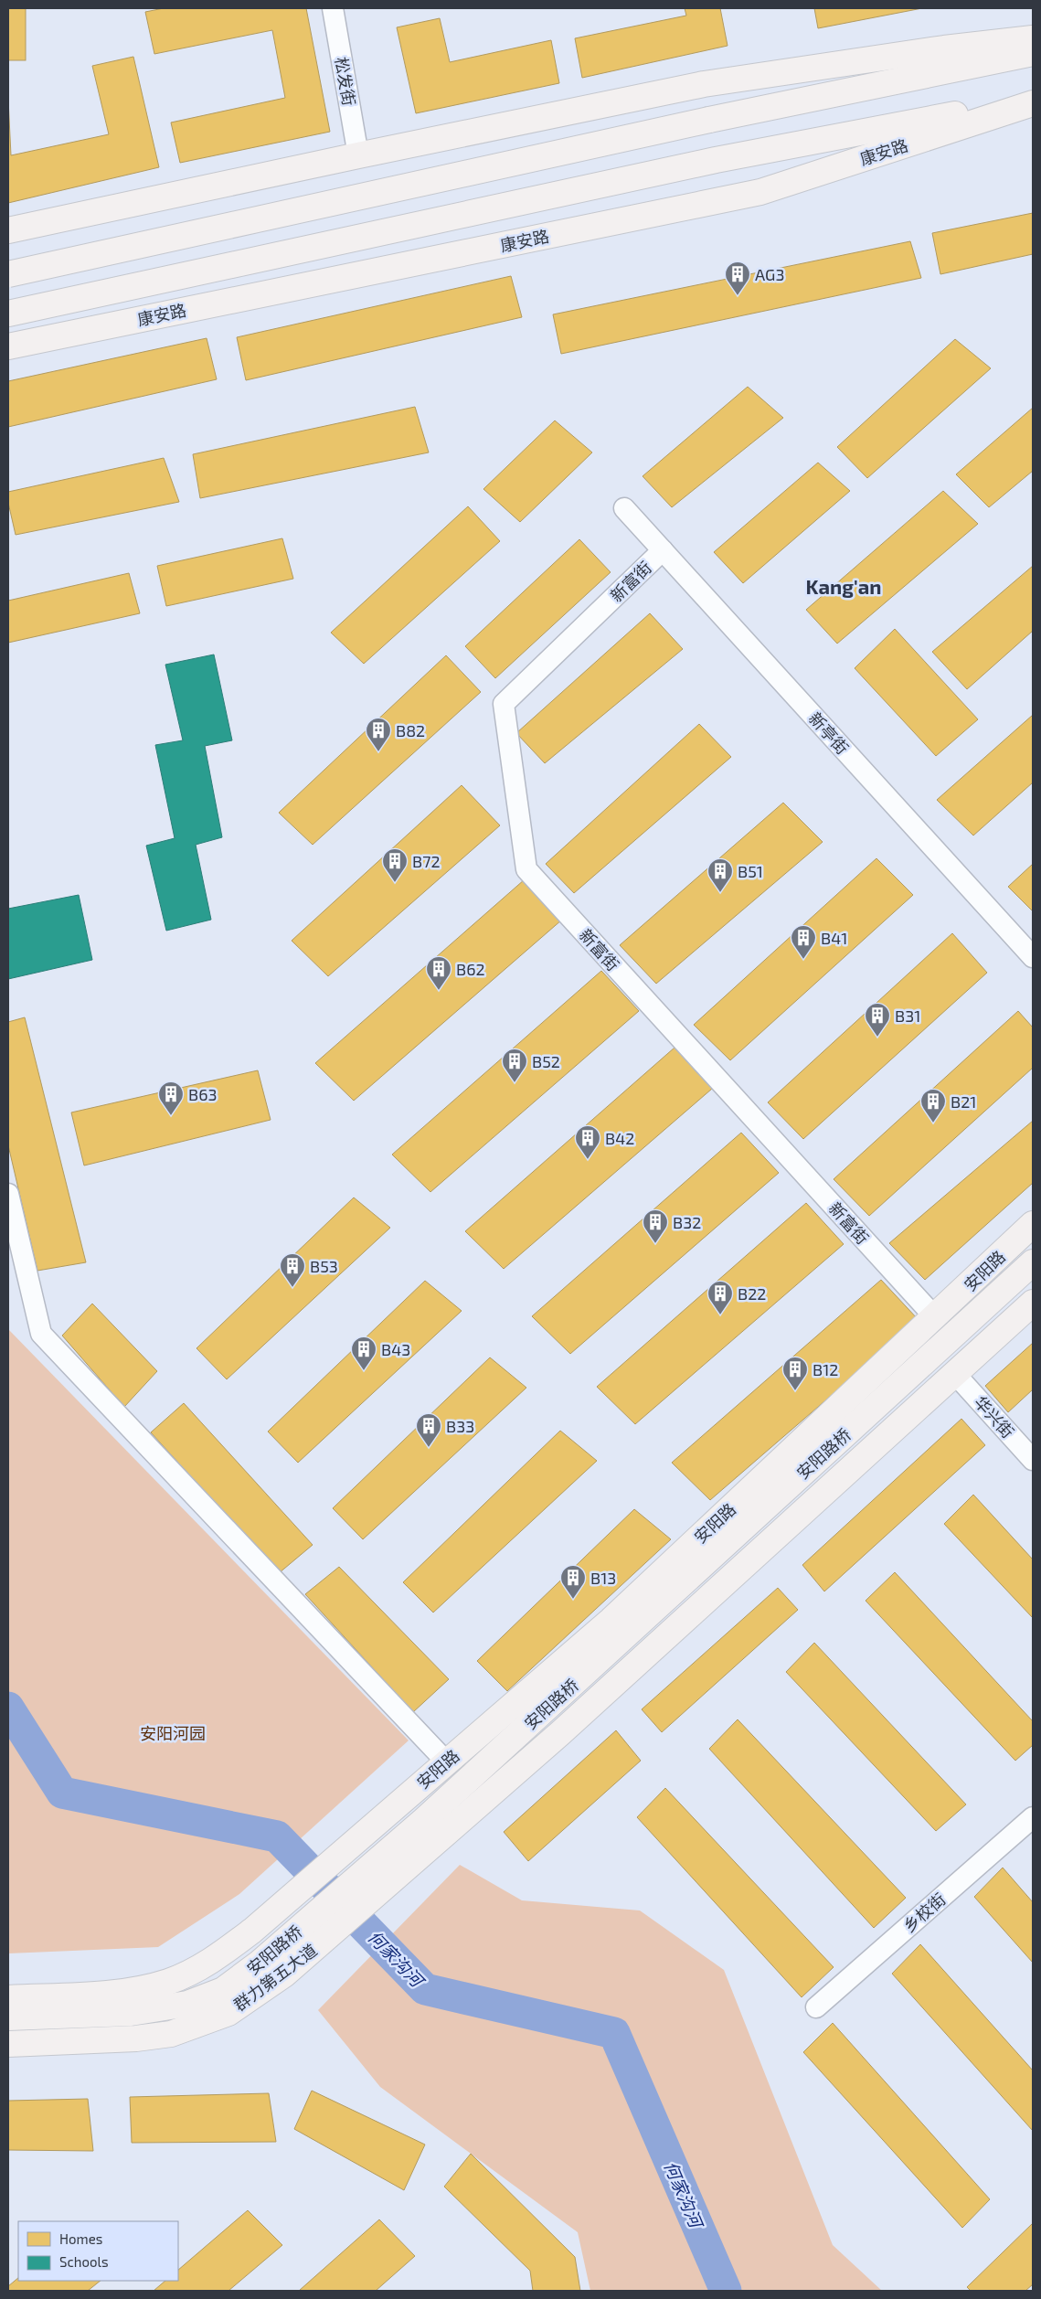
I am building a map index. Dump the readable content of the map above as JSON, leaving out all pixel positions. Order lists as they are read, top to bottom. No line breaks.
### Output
{"streets":{"main road":["康安路","安阳路","安阳路桥","群力第五大道"],"street":["松发街","新富街","新亭街","华兴街","乡校街"]},"crossings":[["新富街","新亭街"],["新富街","安阳路"],["华兴街","群力第五大道"]],"districts":["Kang'an"],"water":["何家沟河"],"parks":["安阳河园"],"places":{"building":["AG3","B82","B72","B51","B41","B62","B31","B52","B63","B21","B42","B32","B53","B22","B43","B12","B33","B13"]},"legend":["Homes","Schools"]}
